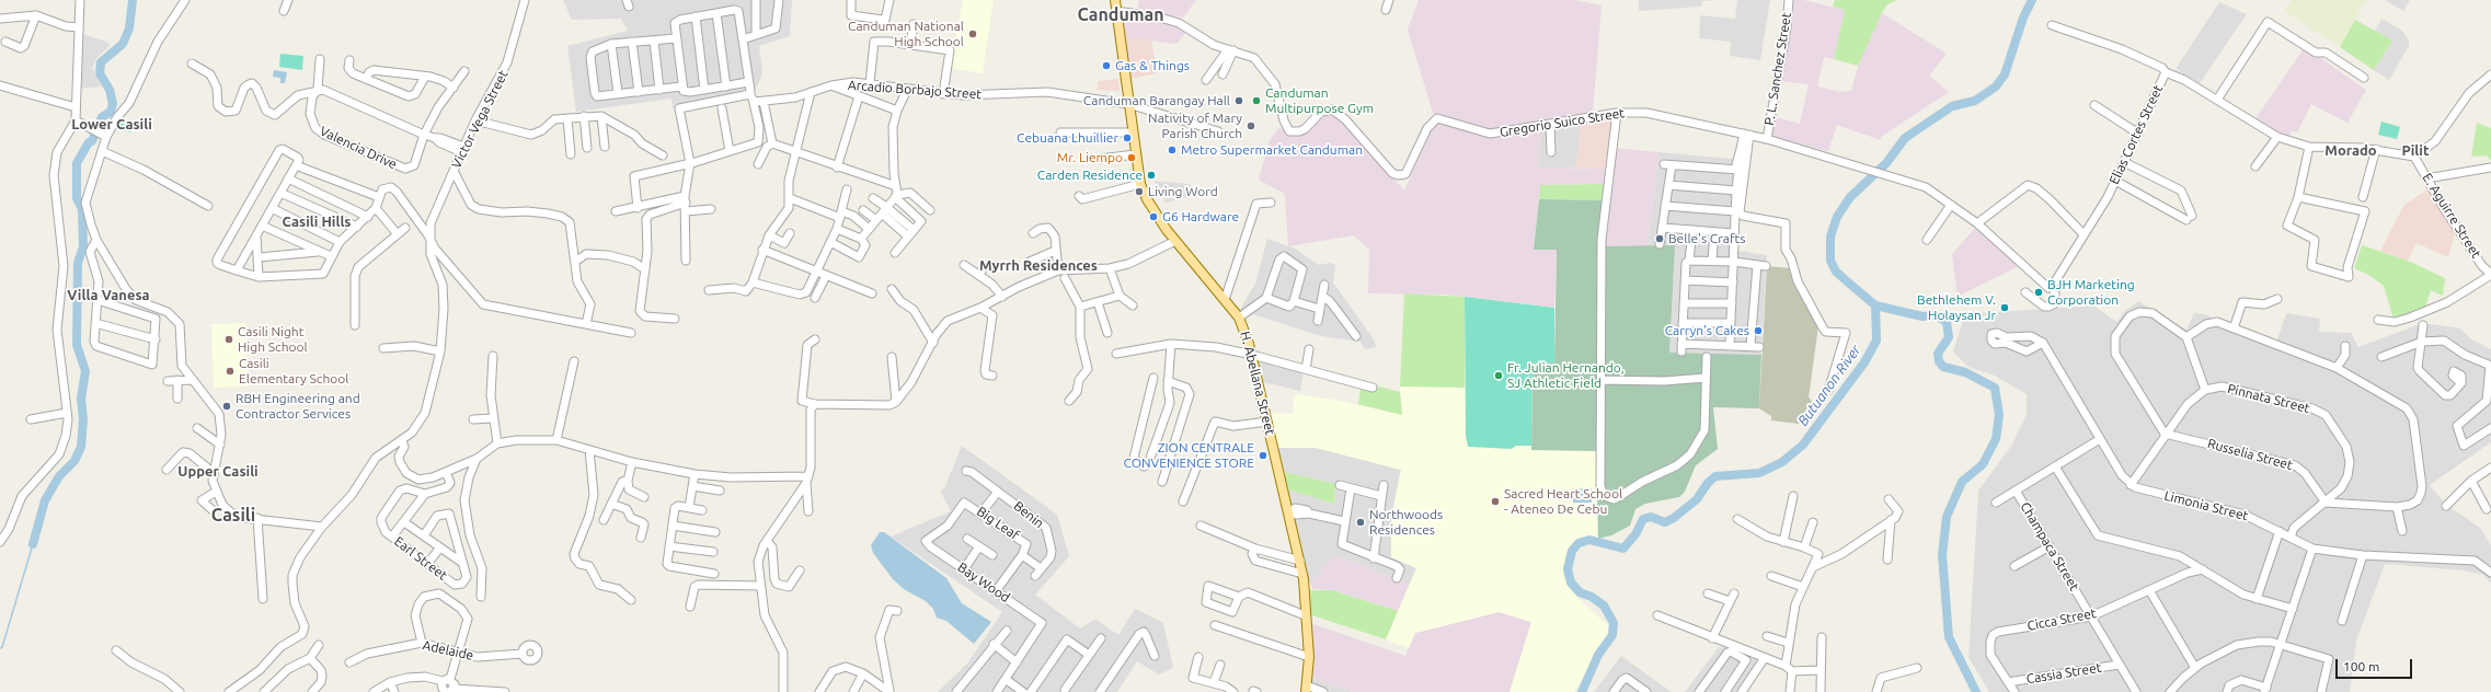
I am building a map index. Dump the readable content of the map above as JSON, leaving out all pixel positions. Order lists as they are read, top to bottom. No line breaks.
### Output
{"streets":{"main road":["H. Abellana Street"],"street":["P. L. Sanchez Street","Arcadio Borbajo Street","Victor Vega Street","Gregorio Suico Street","Elias Cortes Street","Valencia Drive","E. Aguirre Street","Pinnata Street","Russelia Street","Limonia Street","Benin","Big Leaf","Champaca Street","Earl Street","Bay Wood","Cicca Street","Adelaide","Cassia Street"]},"crossings":[["P. L. Sanchez Street","Gregorio Suico Street"],["Arcadio Borbajo Street","H. Abellana Street"],["Gregorio Suico Street","H. Abellana Street"],["Elias Cortes Street","E. Aguirre Street"],["Pinnata Street","Russelia Street"],["Pinnata Street","Limonia Street"],["Big Leaf","Bay Wood"],["Champaca Street","Cicca Street"],["Champaca Street","Cassia Street"],["Cicca Street","Cassia Street"]],"districts":["Canduman","Lower Casili","Morado","Pilit","Casili Hills","Myrrh Residences","Villa Vanesa","Upper Casili","Casili"],"water":["Butuanon River"],"places":["Canduman National High School","Gas & Things","Canduman Barangay Hall","Canduman Multipurpose Gym","Nativity of Mary Parish Church","Cebuana Lhuillier","Metro Supermarket Canduman","Mr. Liempo","Carden Residence","Living Word","G6 Hardware","Belle's Crafts","BJH Marketing Corporation","Bethlehem V. Holaysan Jr","Carryn's Cakes","Casili Night High School","Casili Elementary School","Fr. Julian Hernando, SJ Athletic Field","RBH Engineering and Contractor Services","ZION CENTRALE CONVENIENCE STORE","Sacred Heart School - Ateneo De Cebu","Northwoods Residences"],"scale_bar":"100 m"}
